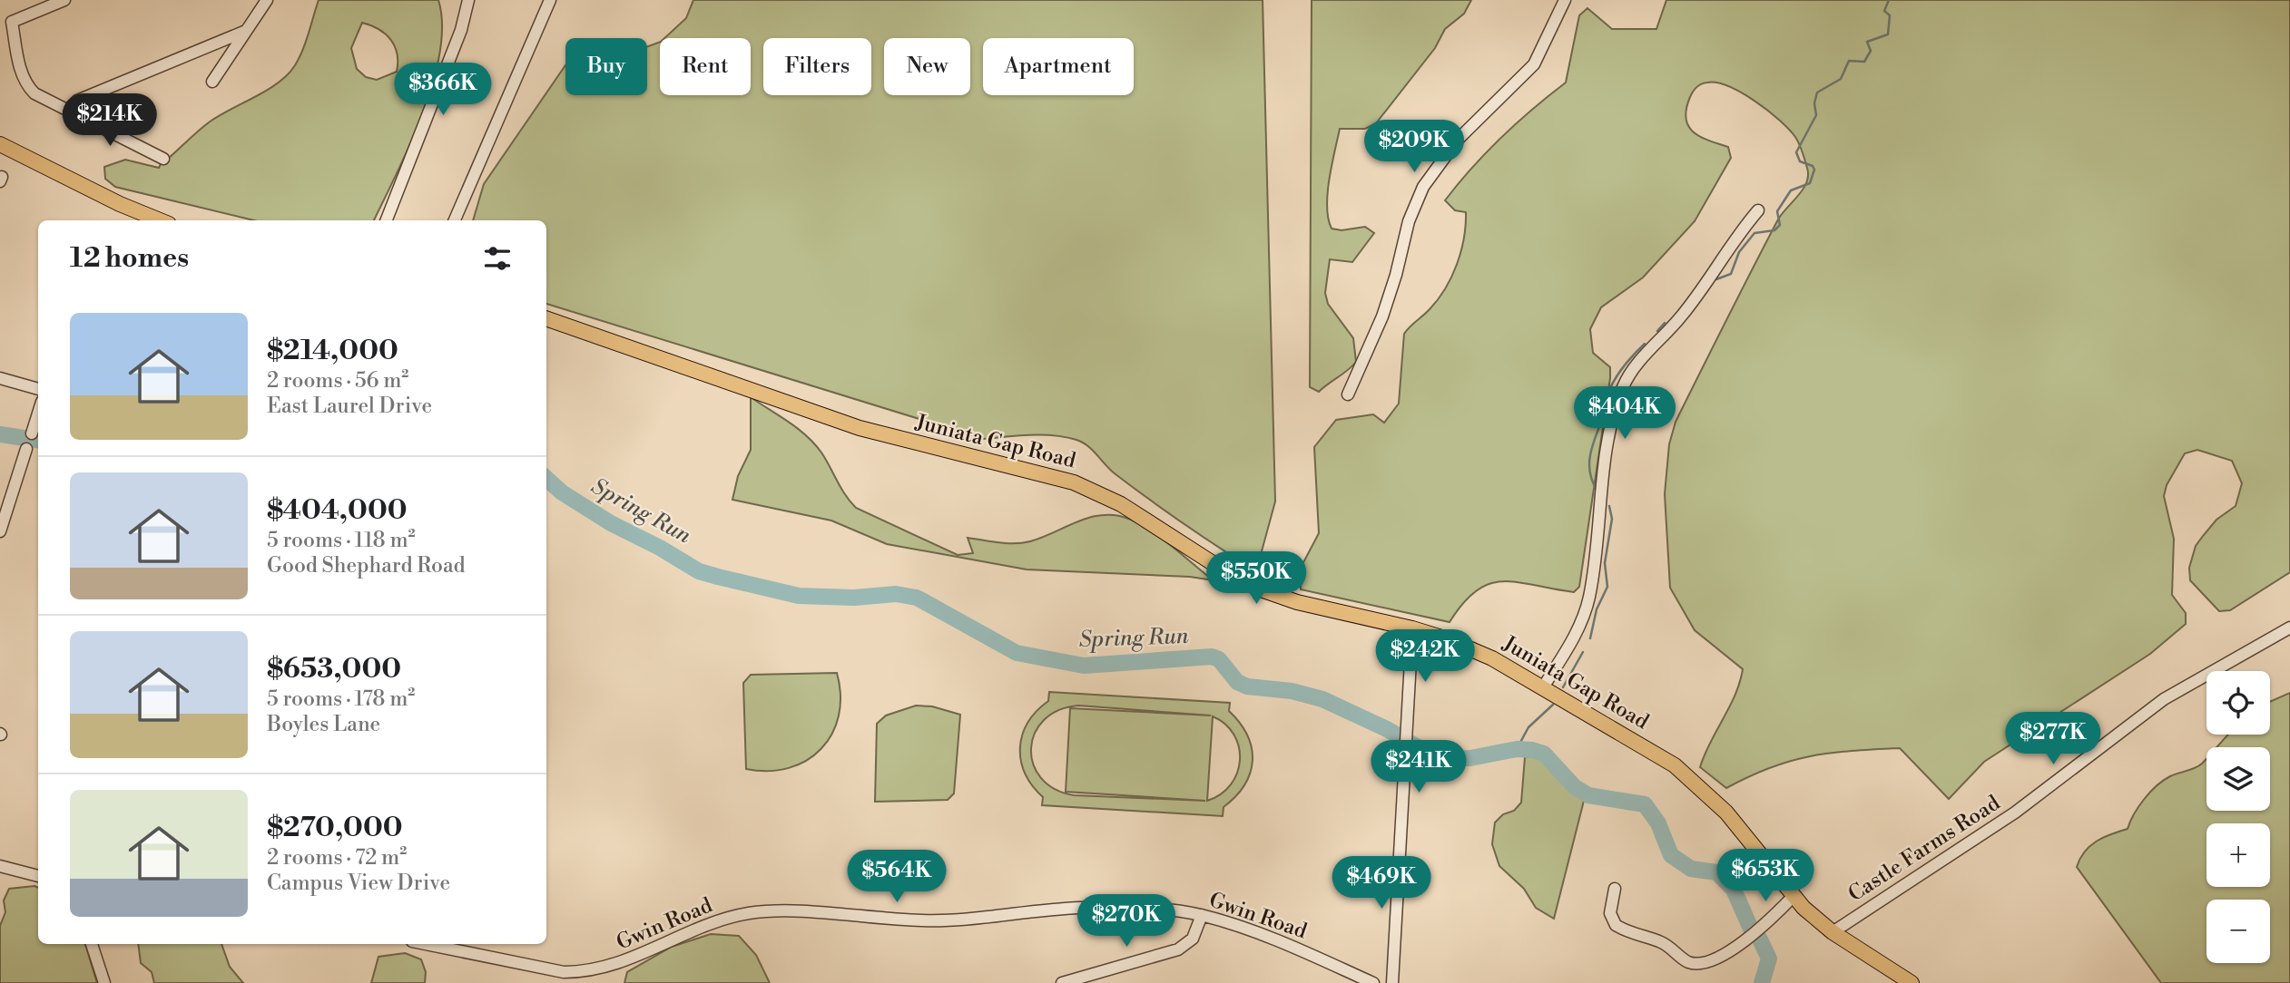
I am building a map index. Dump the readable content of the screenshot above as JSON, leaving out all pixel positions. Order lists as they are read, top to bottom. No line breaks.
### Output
{"streets":{"main road":["Juniata Gap Road"],"street":["Castle Farms Road","Gwin Road"]},"crossings":[["Juniata Gap Road","Castle Farms Road"]],"water":["Spring Run"],"page":{"chip":["Buy","Rent","Filters","New","Apartment"],"price":["$366K","$214K","$209K","$404K","$550K","$242K","$277K","$241K","$653K","$564K","$469K","$270K"],"heading":"12 homes","list":[{"name":"$214,000","note":"2 rooms · 56 m² · East Laurel Drive"},{"name":"$404,000","note":"5 rooms · 118 m² · Good Shephard Road"},{"name":"$653,000","note":"5 rooms · 178 m² · Boyles Lane"},{"name":"$270,000","note":"2 rooms · 72 m² · Campus View Drive"}],"map_buttons":["+","−"]}}
